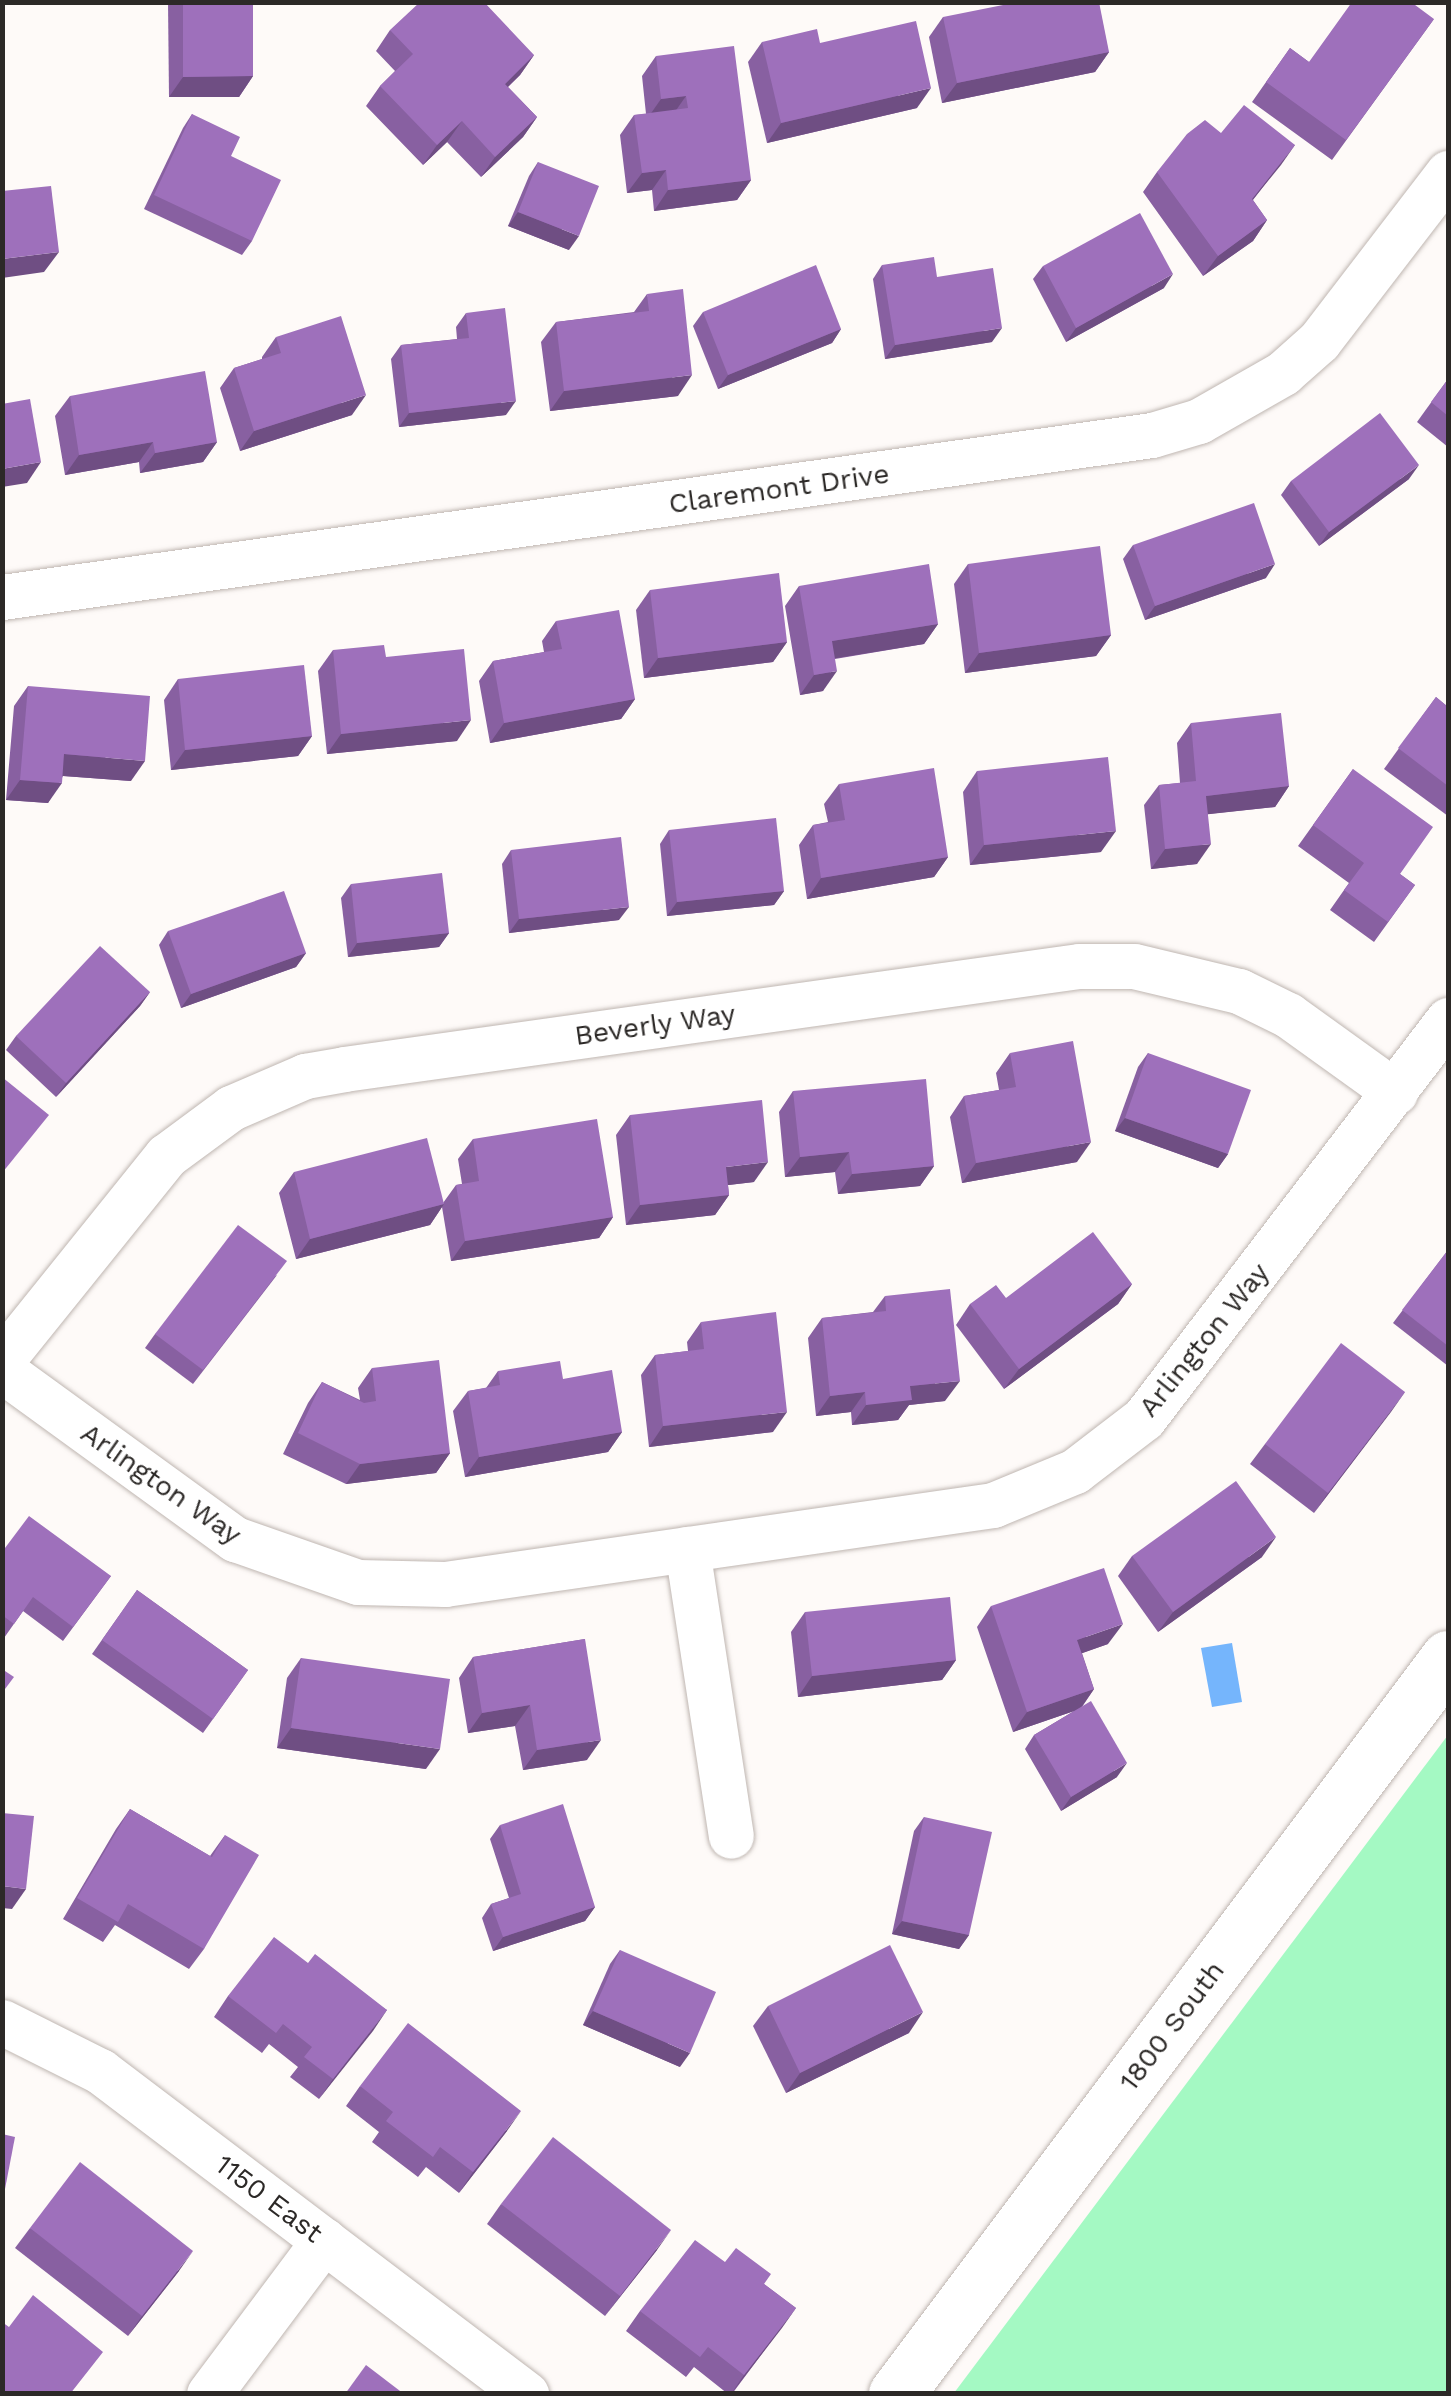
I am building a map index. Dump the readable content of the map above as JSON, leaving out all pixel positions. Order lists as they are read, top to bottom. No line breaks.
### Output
{"streets":{"main road":["1800 South"],"street":["Claremont Drive","Beverly Way","Arlington Way","1150 East"]},"crossings":[["Beverly Way","Arlington Way"]]}
